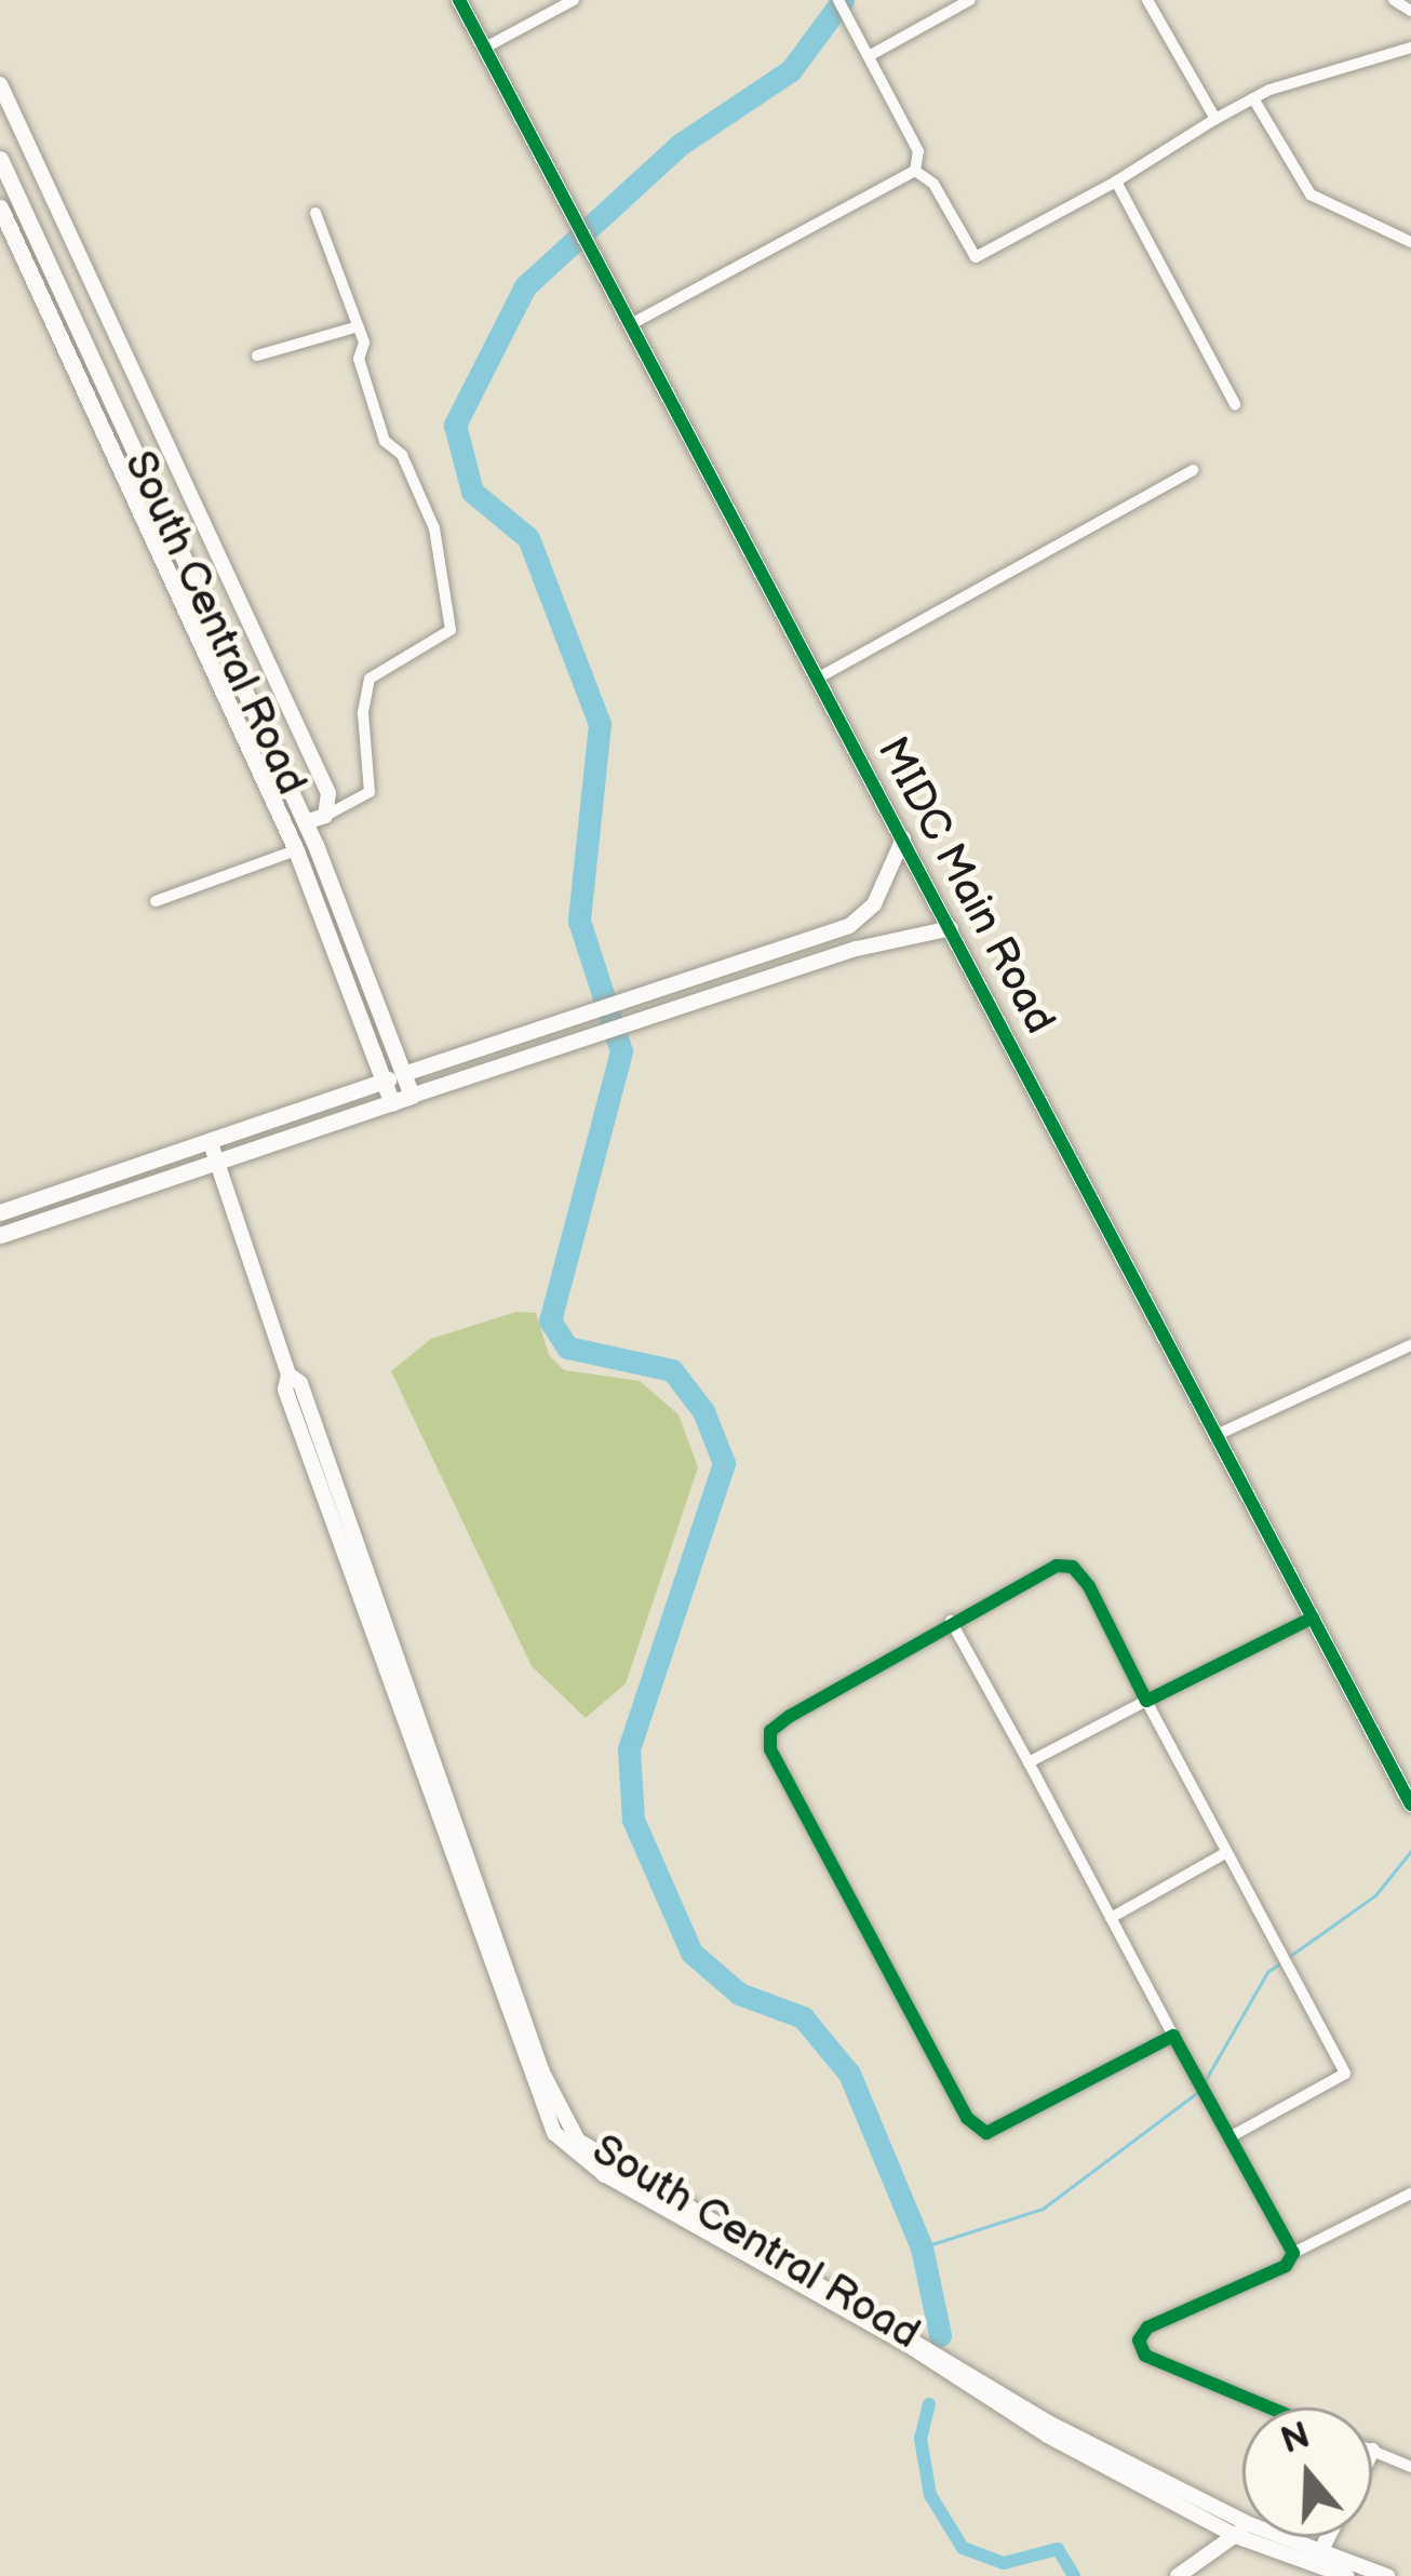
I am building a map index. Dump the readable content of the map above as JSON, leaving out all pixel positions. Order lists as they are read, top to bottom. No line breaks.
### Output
{"streets":{"main road":["South Central Road","MIDC Main Road"]},"crossings":[["South Central Road","MIDC Main Road"]],"north":"top"}
